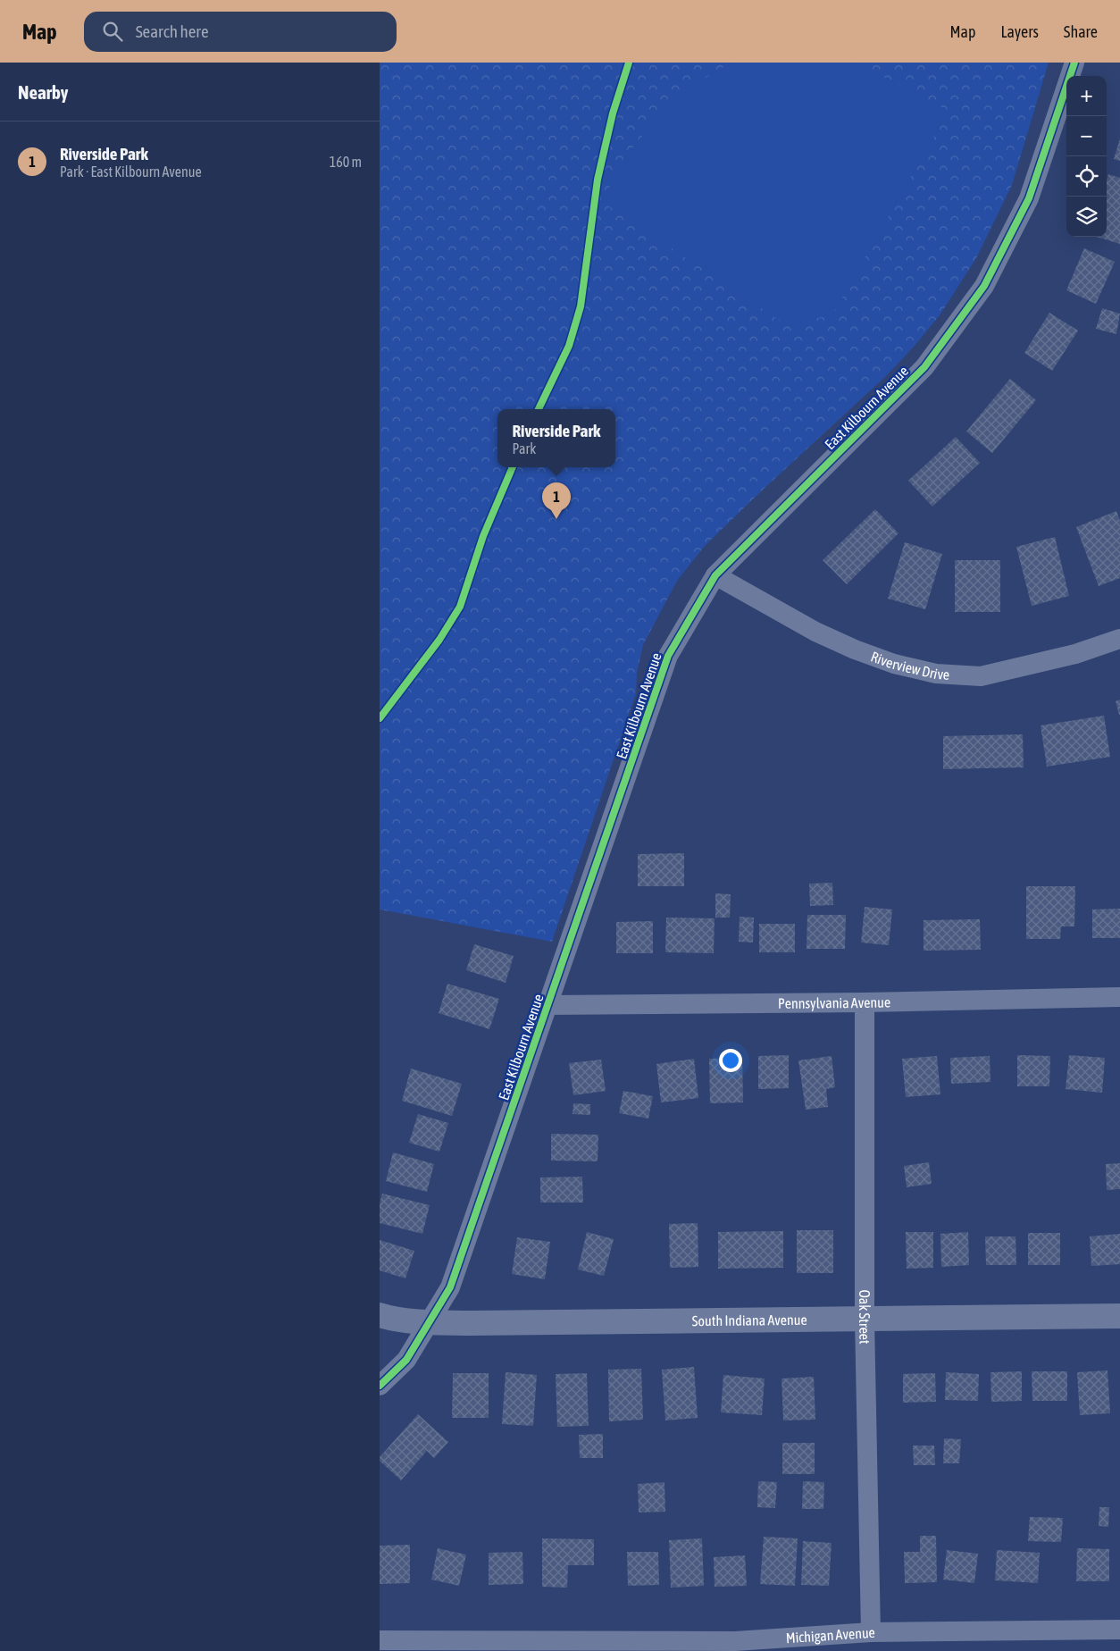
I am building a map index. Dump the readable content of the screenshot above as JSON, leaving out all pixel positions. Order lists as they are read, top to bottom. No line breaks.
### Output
{"streets":{"street":["East Kilbourn Avenue","Riverview Drive","Pennsylvania Avenue","Oak Street","South Indiana Avenue","Michigan Avenue"]},"crossings":[["East Kilbourn Avenue","Riverview Drive"],["East Kilbourn Avenue","Pennsylvania Avenue"],["East Kilbourn Avenue","South Indiana Avenue"],["Pennsylvania Avenue","Oak Street"],["Oak Street","South Indiana Avenue"],["Oak Street","Michigan Avenue"]],"page":{"header":"Map","search":"Search here","nav":["Map","Layers","Share"],"heading":"Nearby","map_buttons":["+","−"],"list":[{"mark":"1","name":"Riverside Park","note":"Park · East Kilbourn Avenue","value":"160 m"}],"popup":["Riverside Park","Park"],"pins":"1"}}
